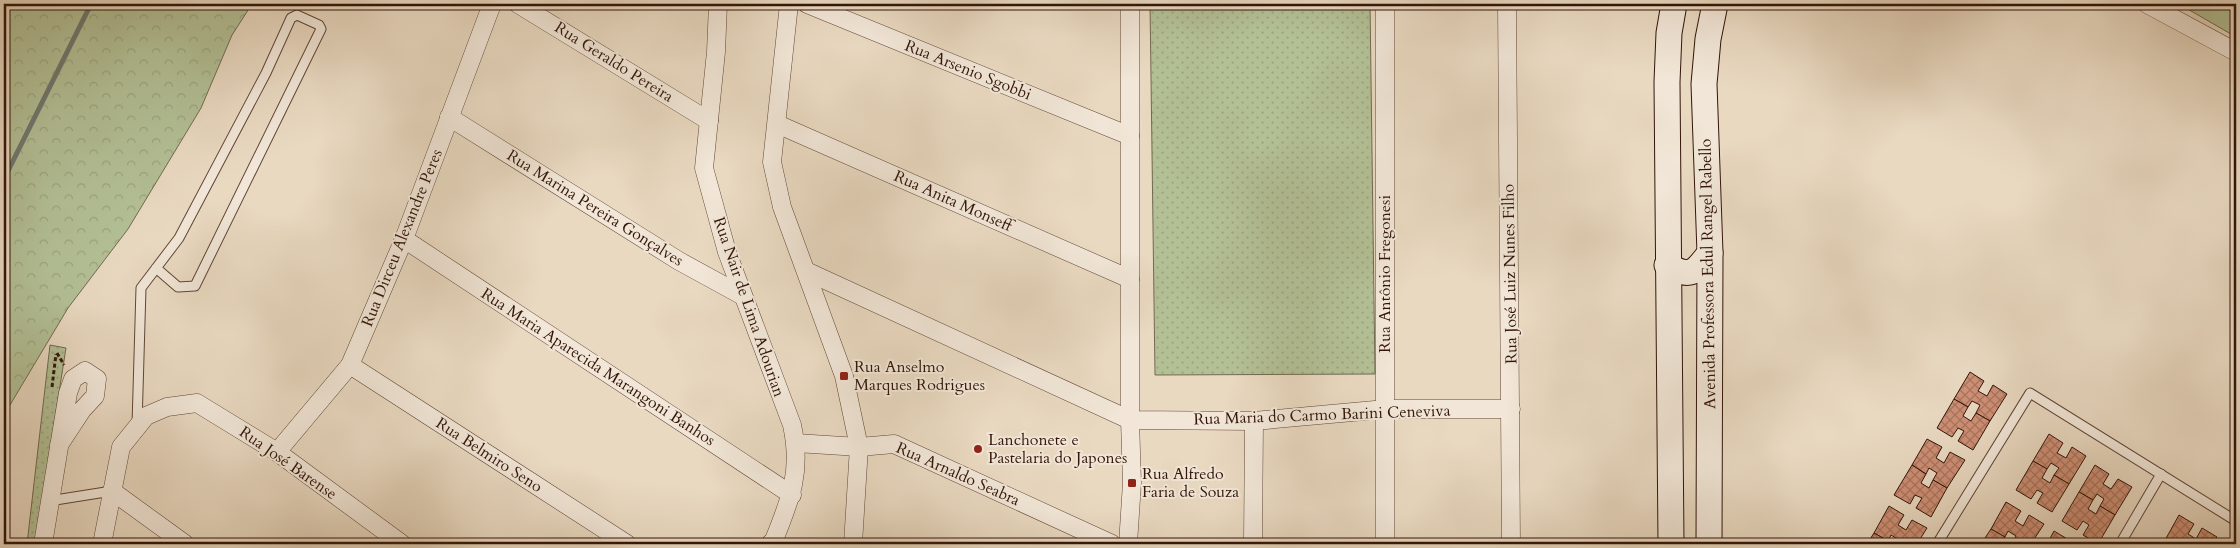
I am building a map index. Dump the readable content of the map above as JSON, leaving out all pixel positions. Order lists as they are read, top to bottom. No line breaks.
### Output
{"streets":{"main road":["Avenida Professora Edul Rangel Rabello"],"street":["Rua Geraldo Pereira","Rua Arsenio Sgobbi","Rua Anita Monseff","Rua Marina Pereira Gonçalves","Rua Dirceu Alexandre Peres","Rua Antônio Fregonesi","Rua José Luiz Nunes Filho","Rua Nair de Lima Adourian","Rua Maria Aparecida Marangoni Banhos","Rua Maria do Carmo Barini Ceneviva","Rua Belmiro Seno","Rua José Barense","Rua Arnaldo Seabra"]},"crossings":[["Rua Geraldo Pereira","Rua Nair de Lima Adourian"],["Rua Marina Pereira Gonçalves","Rua Dirceu Alexandre Peres"],["Rua Marina Pereira Gonçalves","Rua Nair de Lima Adourian"],["Rua Dirceu Alexandre Peres","Rua Maria Aparecida Marangoni Banhos"],["Rua Dirceu Alexandre Peres","Rua Belmiro Seno"],["Rua Dirceu Alexandre Peres","Rua José Barense"],["Rua Antônio Fregonesi","Rua Maria do Carmo Barini Ceneviva"],["Rua José Luiz Nunes Filho","Rua Maria do Carmo Barini Ceneviva"],["Rua Nair de Lima Adourian","Rua Maria Aparecida Marangoni Banhos"],["Rua Nair de Lima Adourian","Rua Arnaldo Seabra"]],"places":{"transit":["Rua Anselmo Marques Rodrigues","Rua Alfredo Faria de Souza"],"other":["Lanchonete e Pastelaria do Japones"]}}
